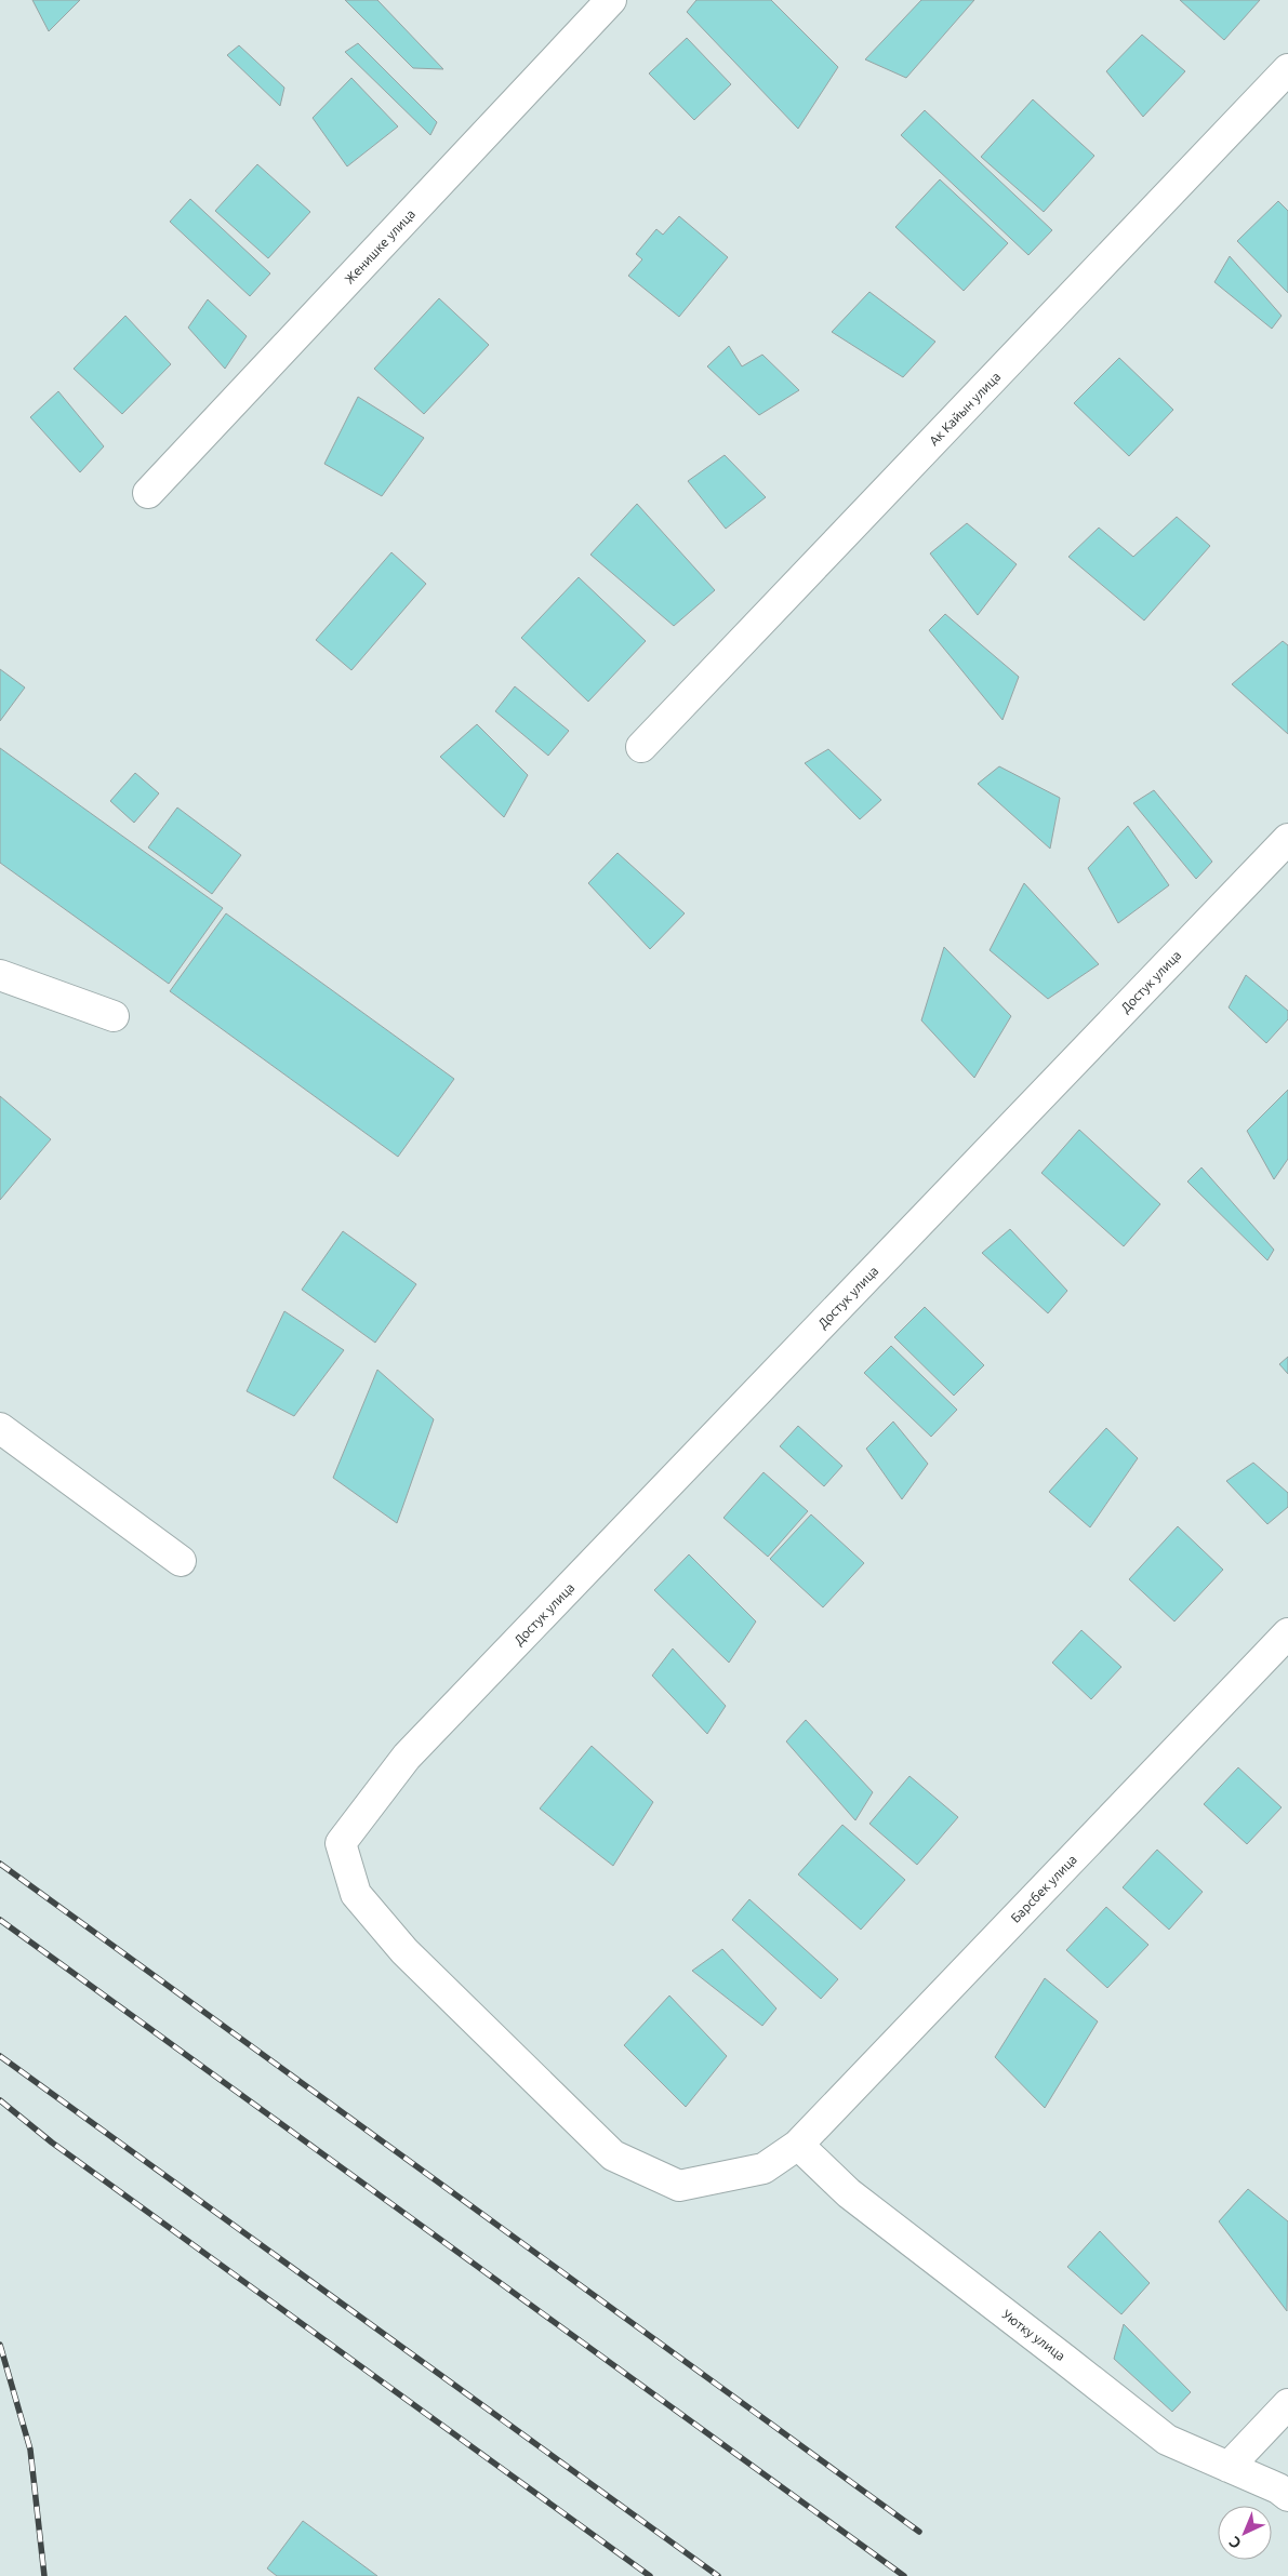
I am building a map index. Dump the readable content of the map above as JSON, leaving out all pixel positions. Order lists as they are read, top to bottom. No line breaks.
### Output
{"streets":{"street":["Женишке улица","Ак Кайын улица","Достук улица","Барсбек улица","Уютку улица"]},"crossings":[["Достук улица","Барсбек улица"],["Достук улица","Уютку улица"],["Барсбек улица","Уютку улица"]],"north":"bottom left"}
